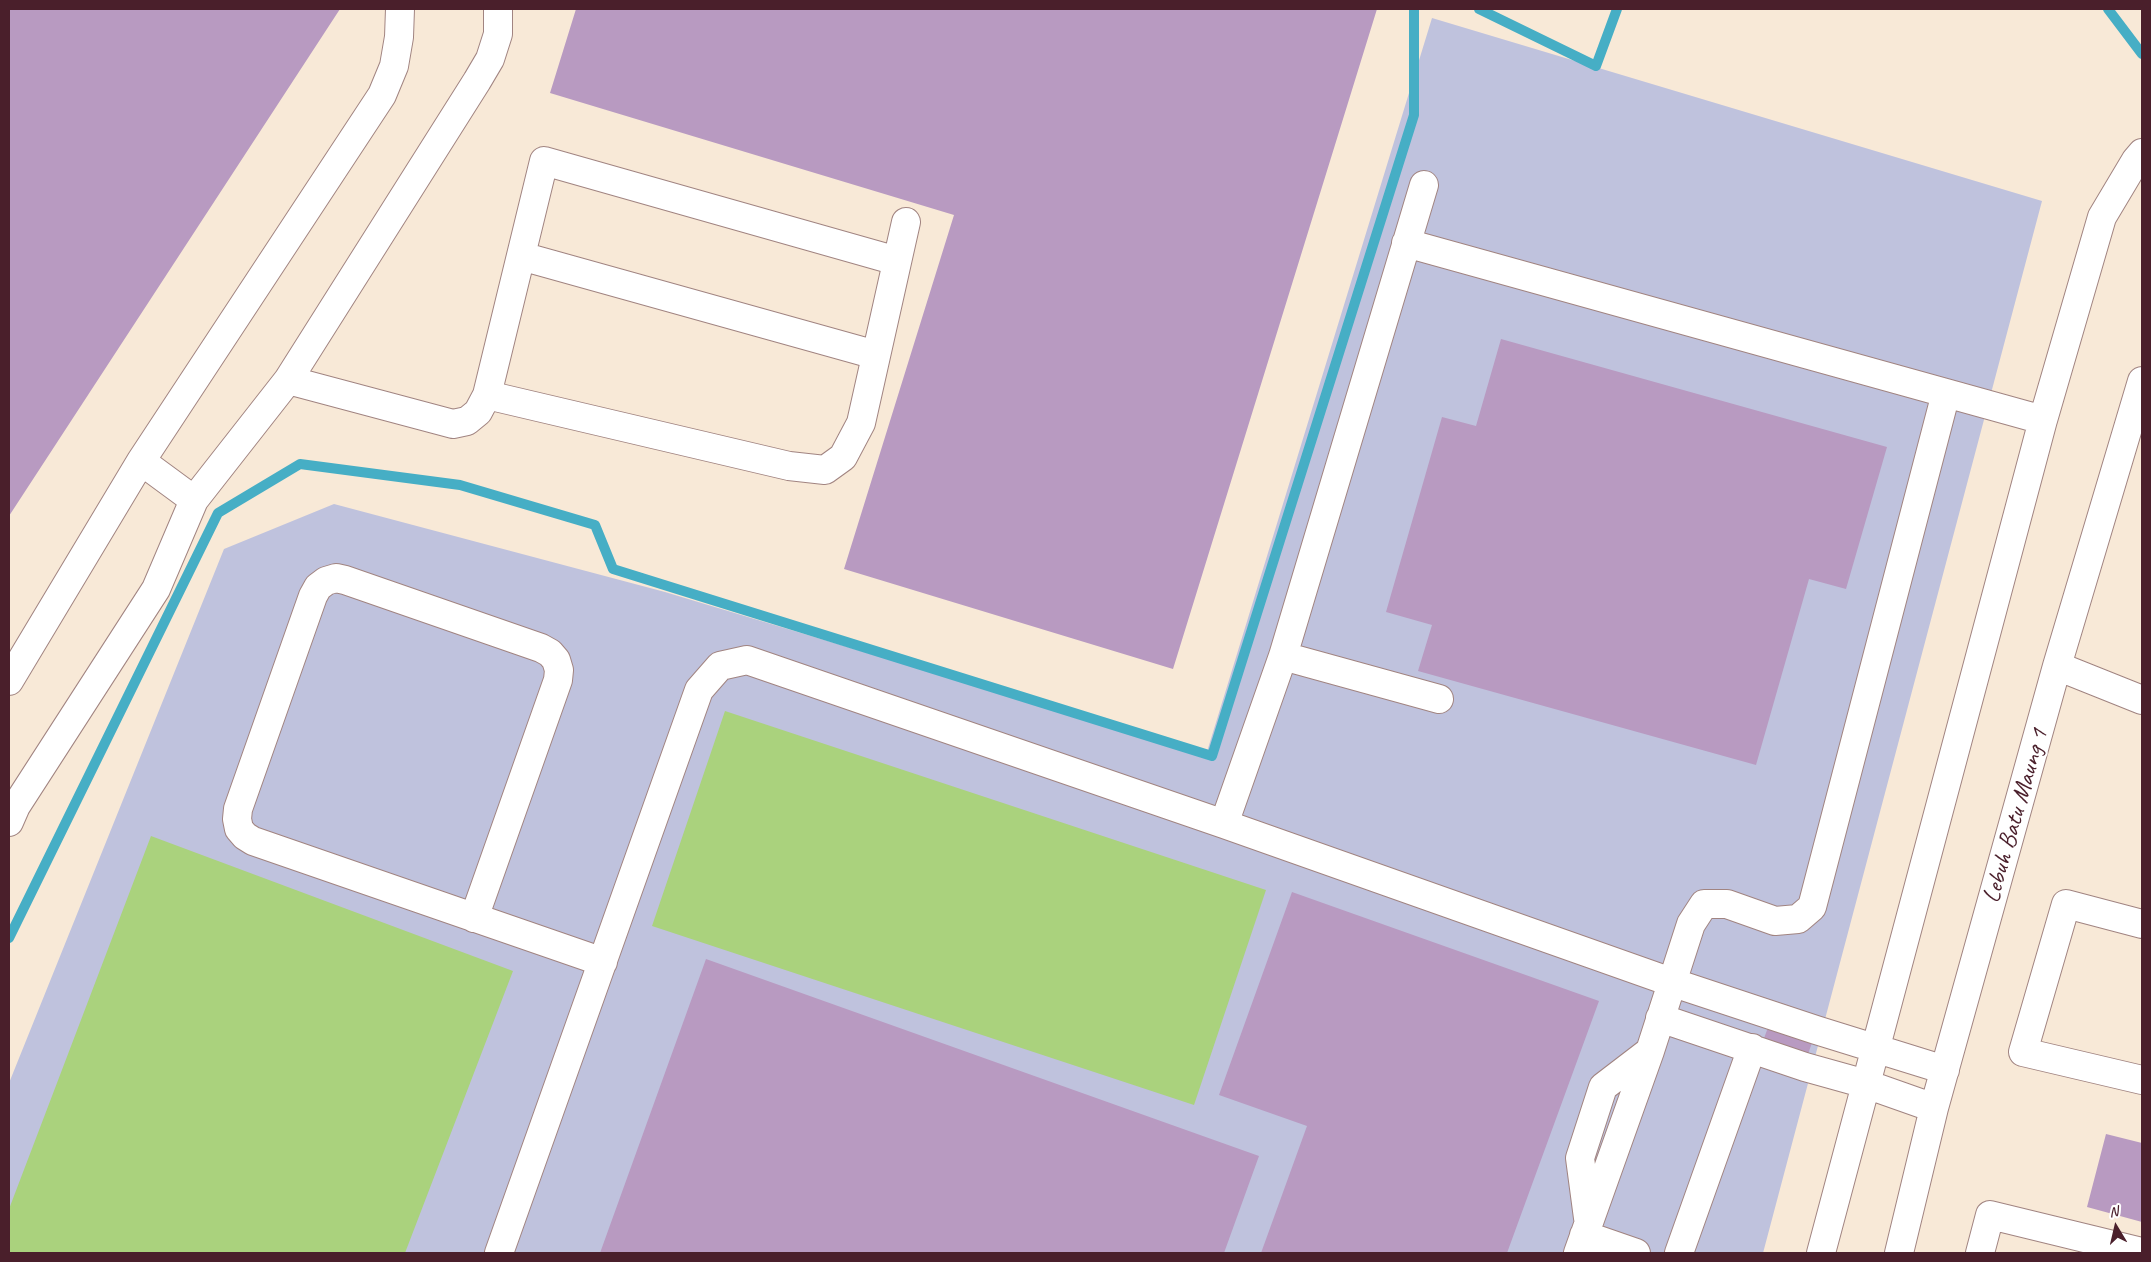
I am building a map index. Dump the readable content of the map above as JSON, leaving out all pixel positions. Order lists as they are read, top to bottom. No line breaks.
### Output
{"streets":{"street":["Lebuh Batu Maung 1"]},"north":"top"}
